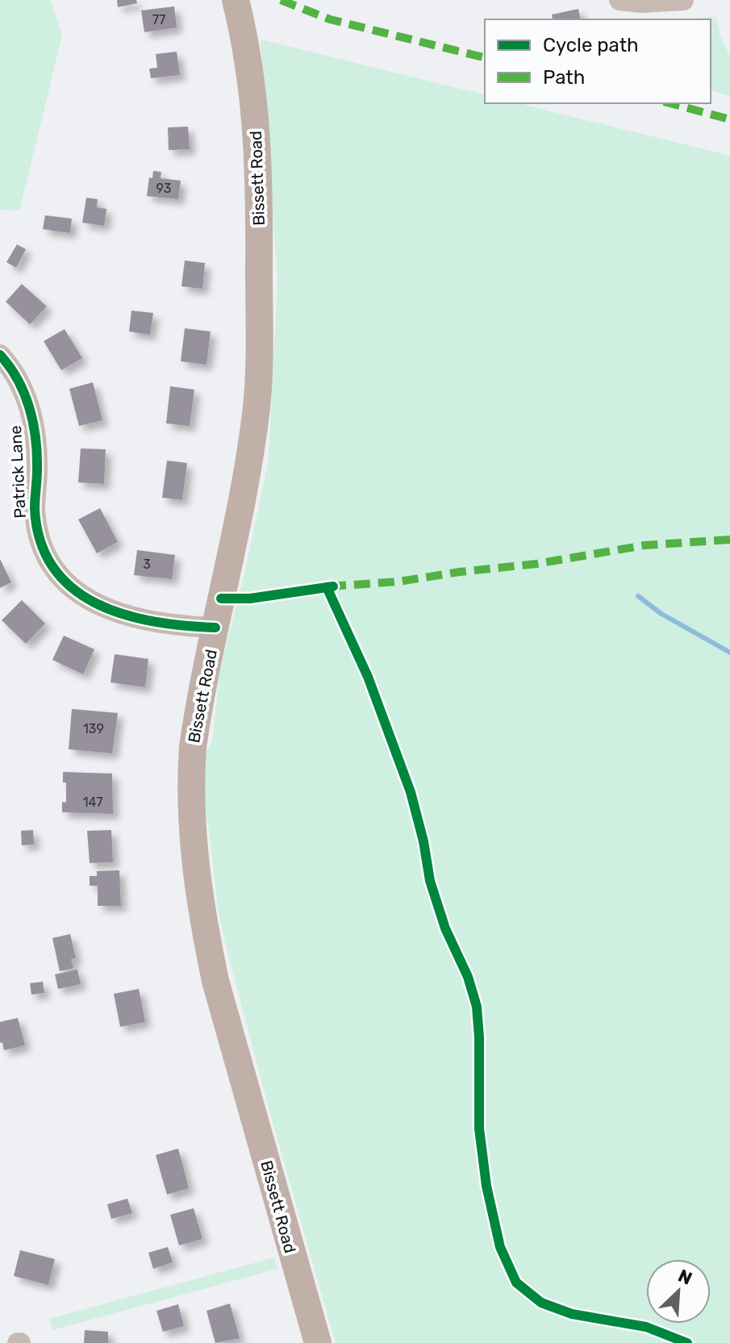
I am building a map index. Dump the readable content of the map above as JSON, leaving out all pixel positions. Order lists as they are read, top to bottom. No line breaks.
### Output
{"streets":{"main road":["Bissett Road"],"street":["Patrick Lane"]},"crossings":[["Bissett Road","Patrick Lane"]],"house_numbers":["77","93","3","139","147"],"legend":["Cycle path","Path"],"north":"top right"}
